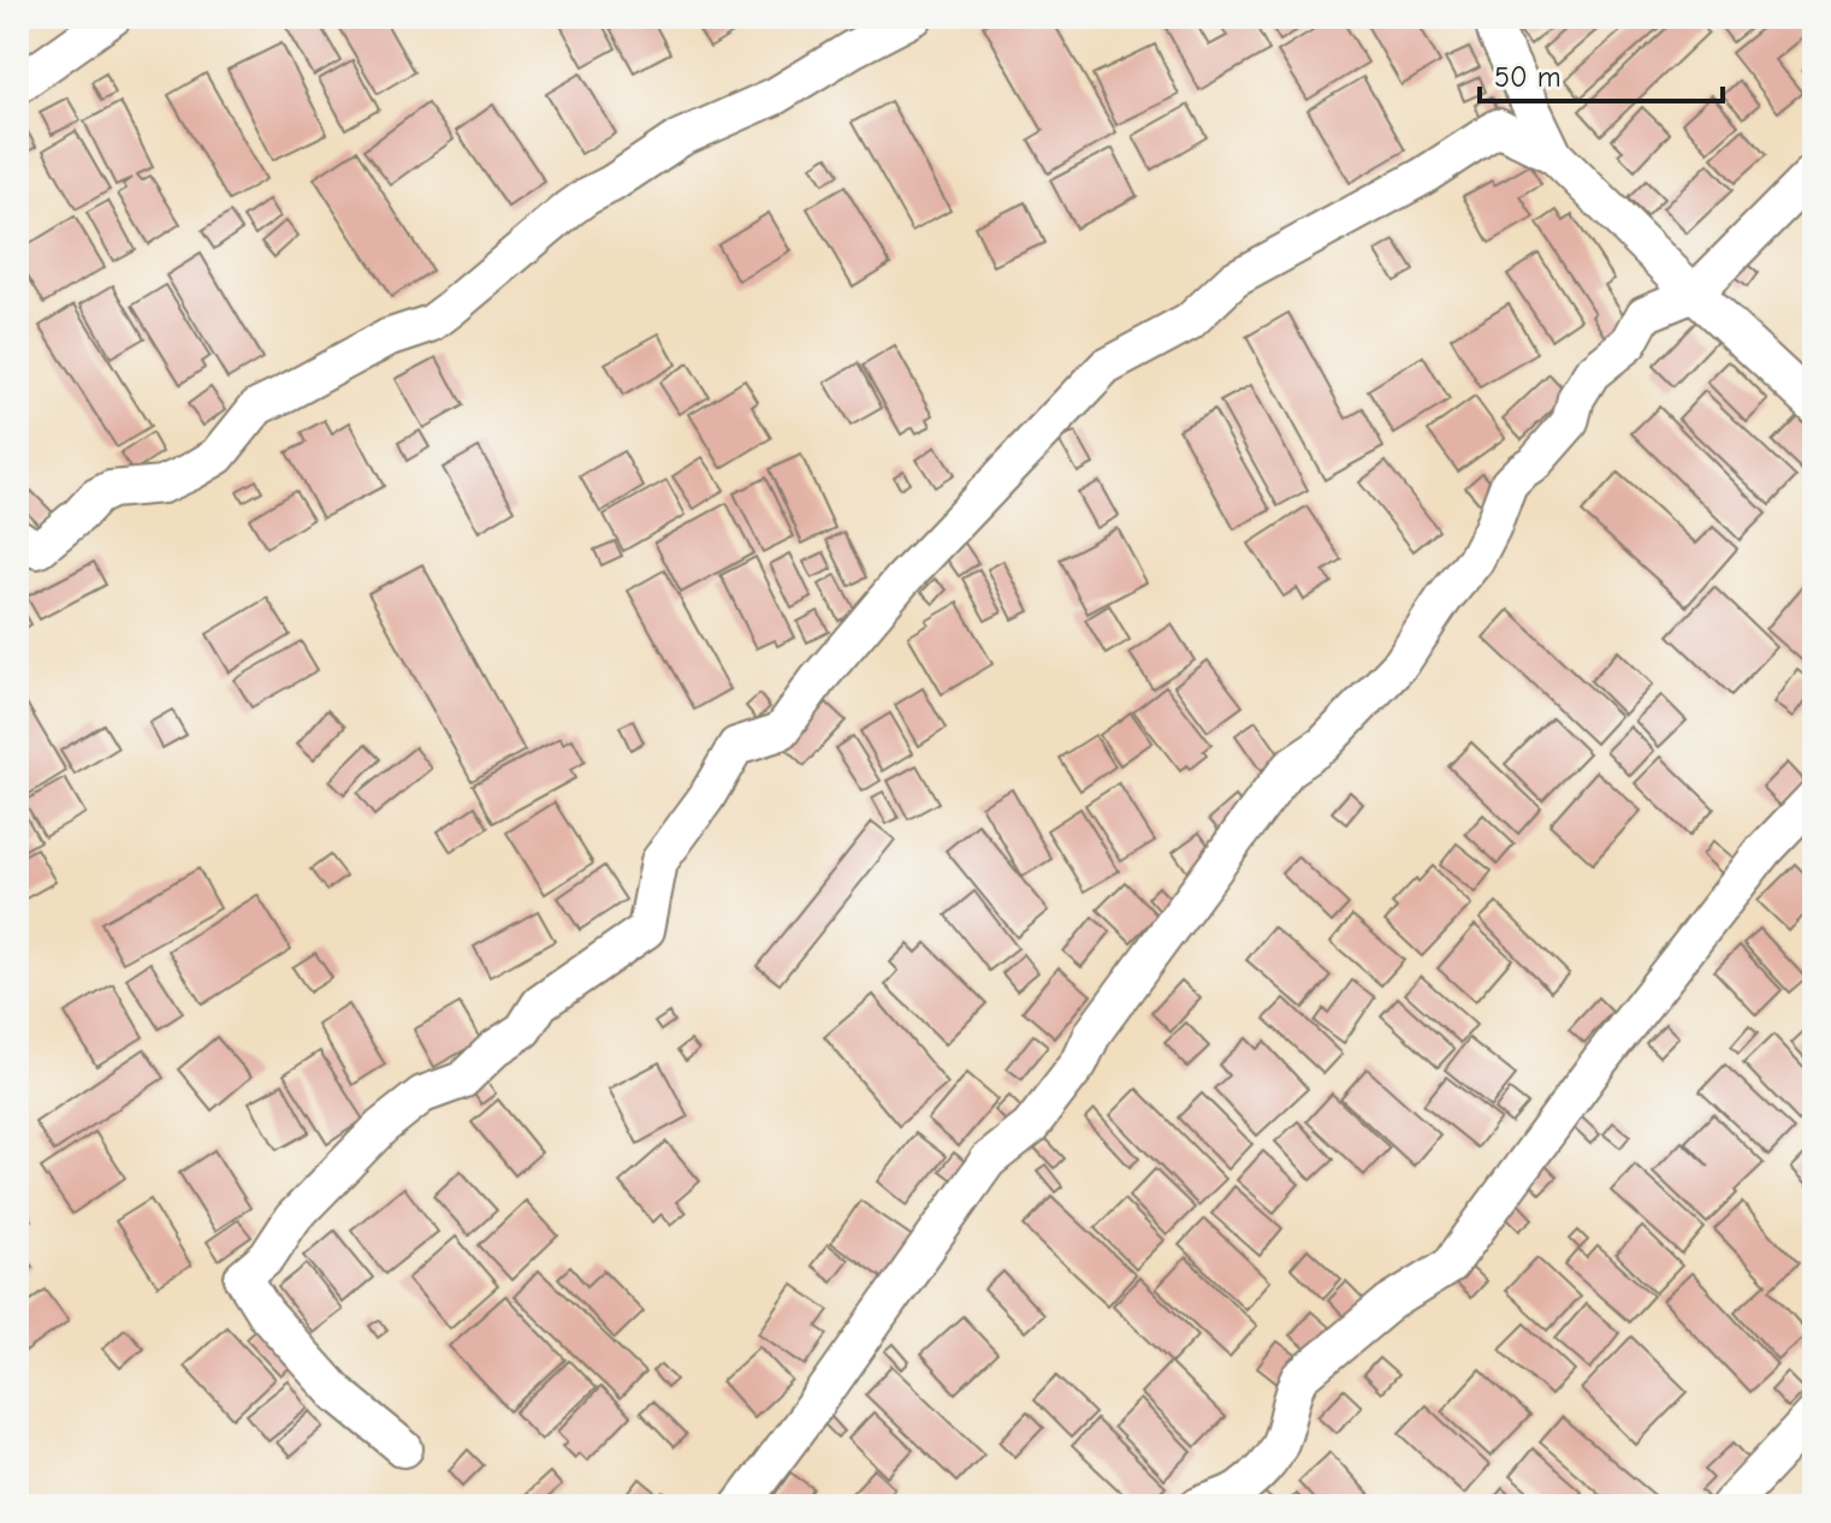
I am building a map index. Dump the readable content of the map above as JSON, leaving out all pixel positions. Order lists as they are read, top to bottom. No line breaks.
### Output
{"scale_bar":"50 m"}
